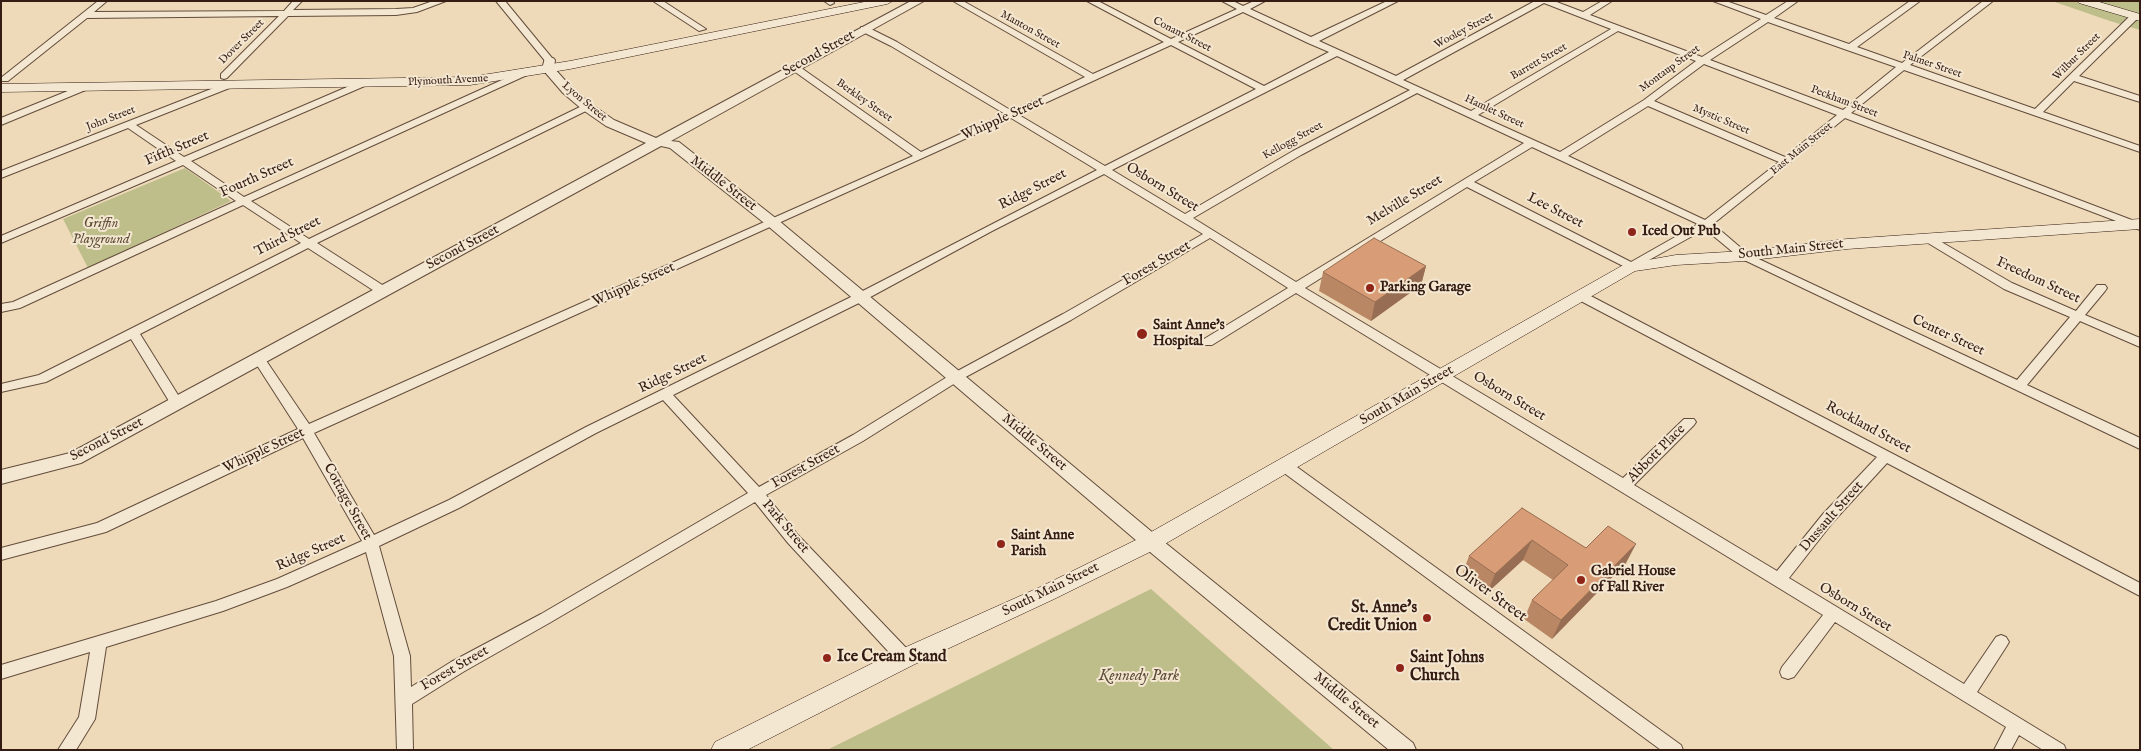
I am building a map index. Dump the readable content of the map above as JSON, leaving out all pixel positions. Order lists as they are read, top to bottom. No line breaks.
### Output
{"streets":{"main road":["Plymouth Avenue","South Main Street"],"street":["Manton Street","Wooley Street","Conant Street","Dover Street","Second Street","Wilbur Street","Barrett Street","Palmer Street","Montaup Street","Berkley Street","Lyon Street","Peckham Street","Hamlet Street","John Street","Whipple Street","Mystic Street","Kellogg Street","Fifth Street","East Main Street","Fourth Street","Middle Street","Osborn Street","Ridge Street","Melville Street","Lee Street","Third Street","Forest Street","Freedom Street","Center Street","Rockland Street","Abbott Place","Cottage Street","Dussault Street","Park Street","Oliver Street"]},"crossings":[["Manton Street","Whipple Street"],["Wooley Street","Hamlet Street"],["Conant Street","Whipple Street"],["Conant Street","Ridge Street"],["Dover Street","Plymouth Avenue"],["Dover Street","John Street"],["Second Street","Berkley Street"],["Second Street","Lyon Street"],["Second Street","Middle Street"],["Second Street","Osborn Street"],["Second Street","Cottage Street"],["Wilbur Street","Palmer Street"],["Barrett Street","Peckham Street"],["Barrett Street","Hamlet Street"],["Palmer Street","Montaup Street"],["Palmer Street","East Main Street"],["Montaup Street","Peckham Street"],["Montaup Street","Hamlet Street"],["Montaup Street","Mystic Street"],["Plymouth Avenue","Lyon Street"],["Plymouth Avenue","John Street"],["Plymouth Avenue","Fifth Street"],["Plymouth Avenue","Fourth Street"],["Berkley Street","Whipple Street"],["Lyon Street","Middle Street"],["Lyon Street","Third Street"],["Peckham Street","East Main Street"],["Peckham Street","South Main Street"],["Hamlet Street","Whipple Street"],["Hamlet Street","Kellogg Street"],["Hamlet Street","East Main Street"],["Hamlet Street","Ridge Street"],["Hamlet Street","Melville Street"],["Hamlet Street","South Main Street"],["Hamlet Street","Center Street"],["Whipple Street","Middle Street"],["Whipple Street","Osborn Street"],["Whipple Street","Cottage Street"],["Mystic Street","East Main Street"],["Kellogg Street","Osborn Street"],["East Main Street","Lee Street"],["East Main Street","South Main Street"],["Middle Street","Ridge Street"],["Middle Street","South Main Street"],["Middle Street","Forest Street"],["Osborn Street","Ridge Street"],["Osborn Street","Melville Street"],["Osborn Street","South Main Street"],["Osborn Street","Forest Street"],["Osborn Street","Abbott Place"],["Osborn Street","Dussault Street"],["Ridge Street","Cottage Street"],["Ridge Street","Park Street"],["Melville Street","Lee Street"],["Lee Street","South Main Street"],["South Main Street","Freedom Street"],["South Main Street","Center Street"],["South Main Street","Rockland Street"],["South Main Street","Park Street"],["South Main Street","Oliver Street"],["Forest Street","Cottage Street"],["Forest Street","Park Street"],["Rockland Street","Dussault Street"]],"parks":["Griffin Playground","Kennedy Park"],"places":["Iced Out Pub","Parking Garage","Saint Anne's Hospital","Saint Anne Parish","Gabriel House of Fall River","St. Anne's Credit Union","Ice Cream Stand","Saint Johns Church"]}
